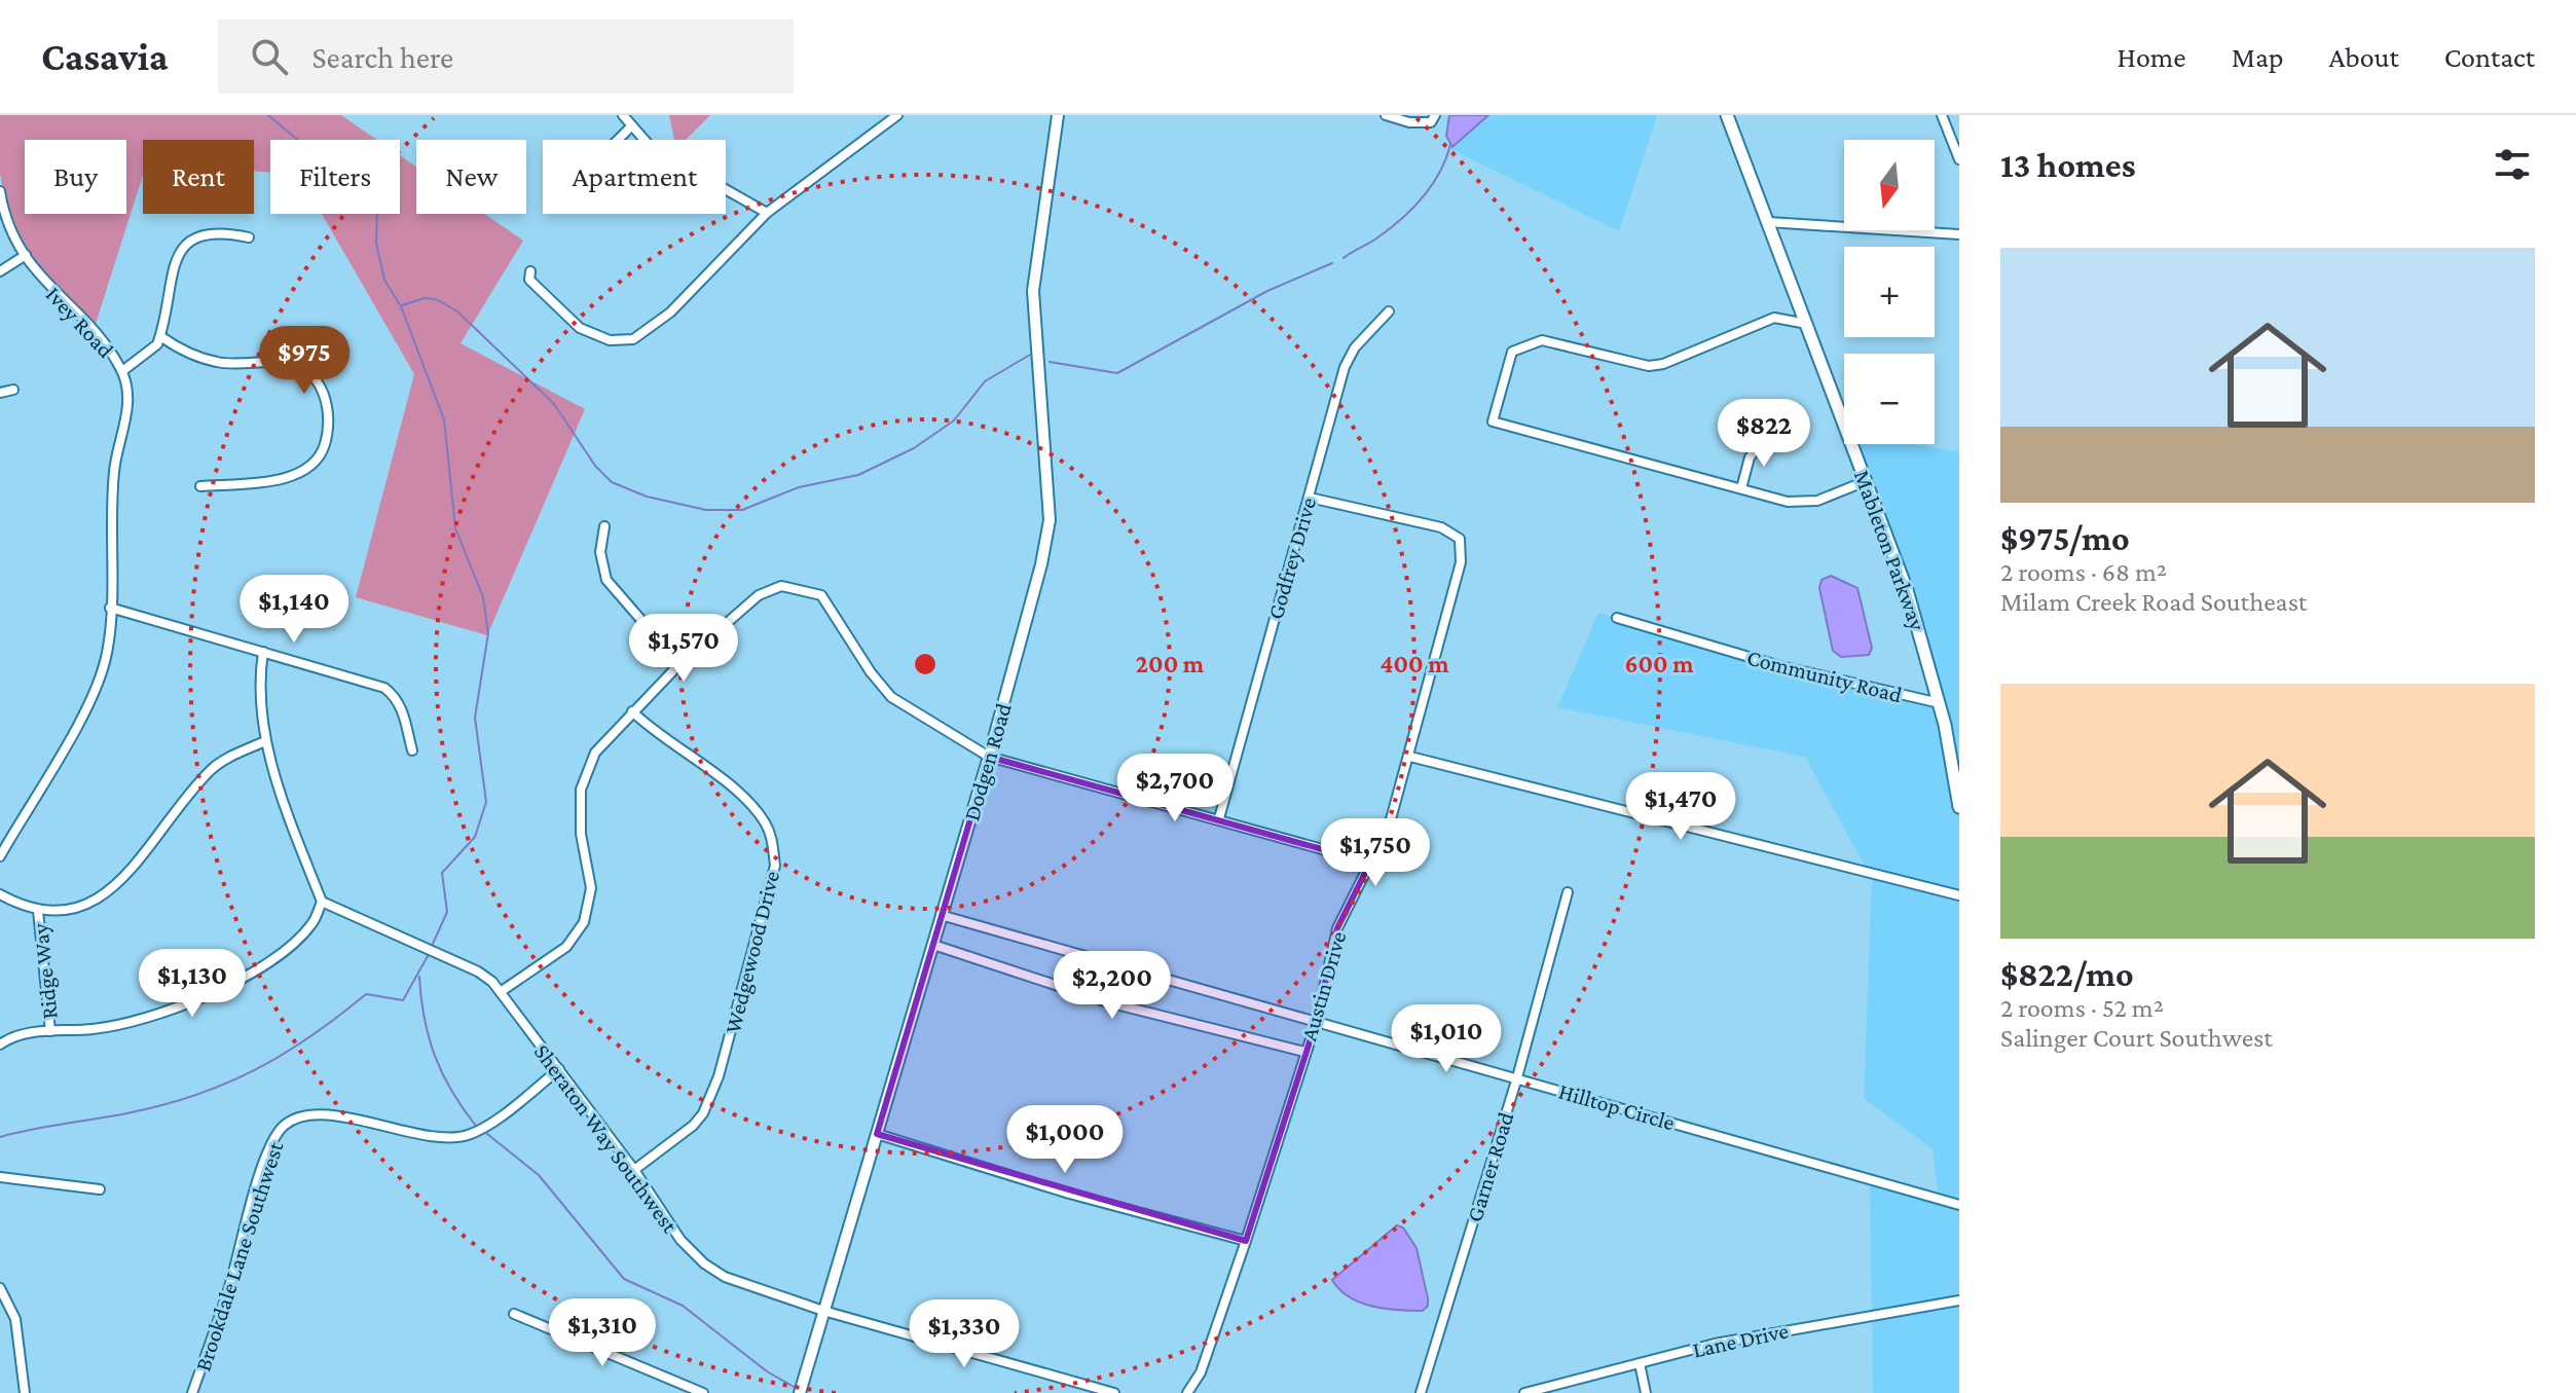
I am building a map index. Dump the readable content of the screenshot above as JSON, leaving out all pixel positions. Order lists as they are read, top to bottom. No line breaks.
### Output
{"streets":{"main road":["Mableton Parkway"],"street":["Ivey Road","Godfrey Drive","Community Road","Dodgen Road","Wedgewood Drive","Ridge Way","Austin Drive","Hilltop Circle","Sheraton Way Southwest","Garner Road","Brookdale Lane Southwest","Lane Drive"]},"crossings":[["Mableton Parkway","Community Road"],["Godfrey Drive","Austin Drive"],["Dodgen Road","Hilltop Circle"],["Dodgen Road","Sheraton Way Southwest"],["Wedgewood Drive","Sheraton Way Southwest"],["Austin Drive","Hilltop Circle"],["Hilltop Circle","Garner Road"],["Sheraton Way Southwest","Brookdale Lane Southwest"]],"north":"bottom","page":{"header":"Casavia","search":"Search here","nav":["Home","Map","About","Contact"],"heading":"13 homes","map_buttons":["+","−"],"chip":["Buy","Rent","Filters","New","Apartment"],"list":[{"name":"$975/mo","note":"2 rooms · 68 m² · Milam Creek Road Southeast"},{"name":"$822/mo","note":"2 rooms · 52 m² · Salinger Court Southwest"}],"price":["$975","$822","$1,140","$1,570","$2,700","$1,470","$1,750","$1,130","$2,200","$1,010","$1,000","$1,310","$1,330"]},"rings":["200 m","400 m","600 m"]}
